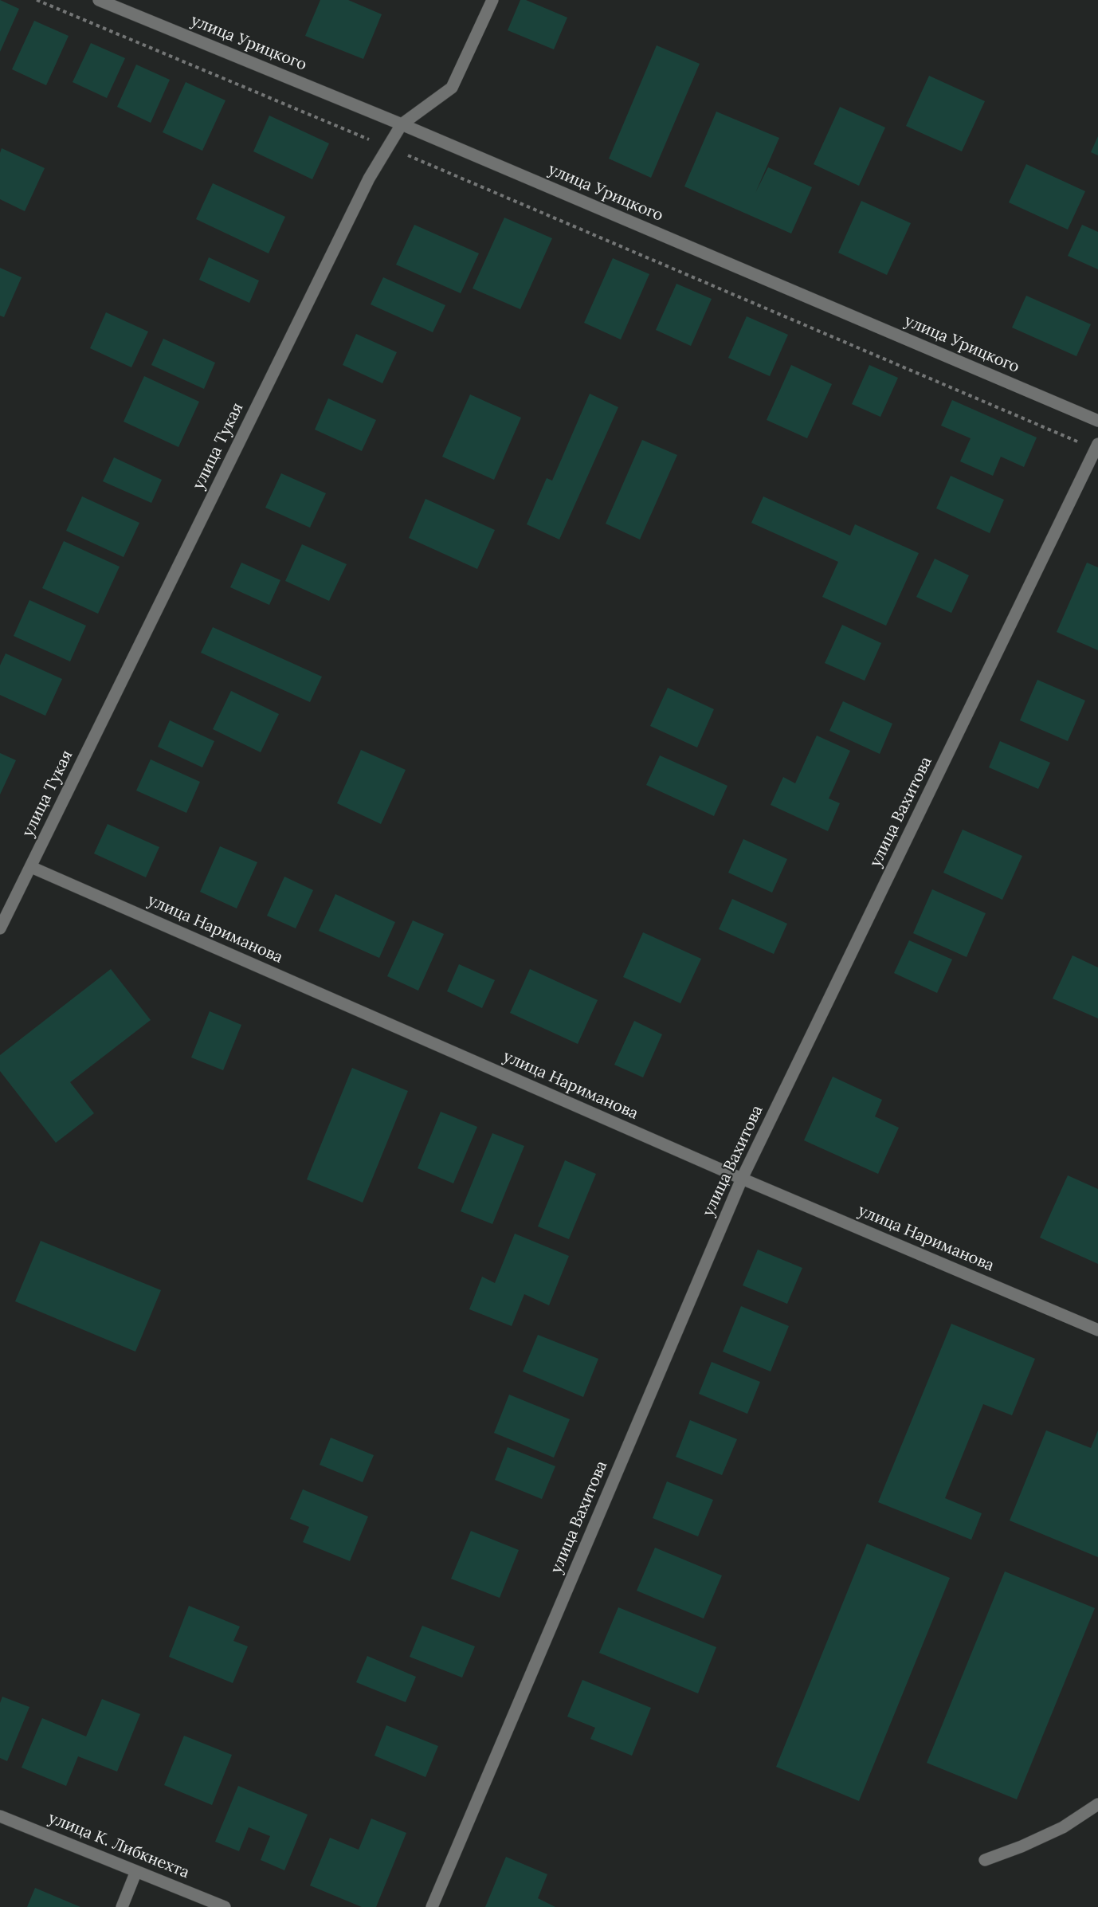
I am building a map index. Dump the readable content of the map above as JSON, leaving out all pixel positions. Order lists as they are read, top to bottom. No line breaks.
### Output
{"streets":{"street":["улица Урицкого","улица Тукая","улица Вахитова","улица Нариманова","улица К. Либкнехта"]},"crossings":[["улица Урицкого","улица Тукая"],["улица Тукая","улица Нариманова"],["улица Вахитова","улица Нариманова"]]}
